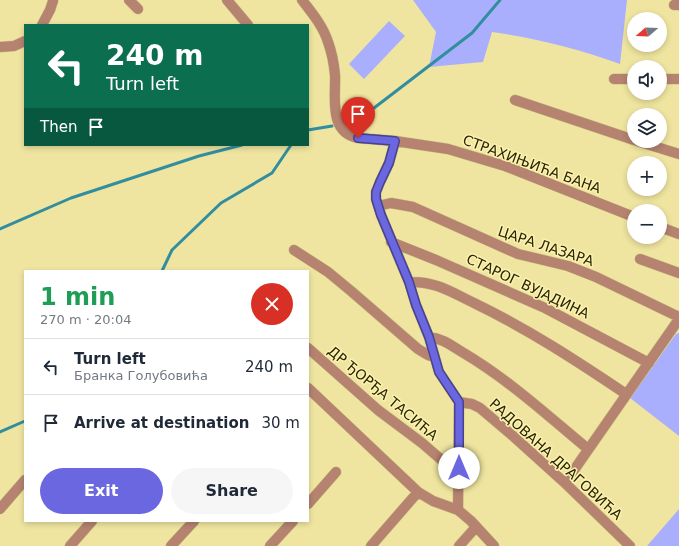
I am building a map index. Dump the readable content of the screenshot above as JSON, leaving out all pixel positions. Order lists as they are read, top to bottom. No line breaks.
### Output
{"streets":{"street":["СТРАХИЊИЋА БАНА","ЦАРА ЛАЗАРА","СТАРОГ ВУЈАДИНА","ДР ЂОРЂА ТАСИЋА","РАДОВАНА ДРАГОВИЋА"]},"north":"left","page":{"map_buttons":["+","−"],"turn":["240 m","Turn left"],"then":"Then","heading":["1 min","270 m · 20:04"],"list":[{"name":"Turn left","note":"Бранка Голубовића","value":"240 m"},{"name":"Arrive at destination","value":"30 m"}],"buttons":["Exit","Share"]}}
